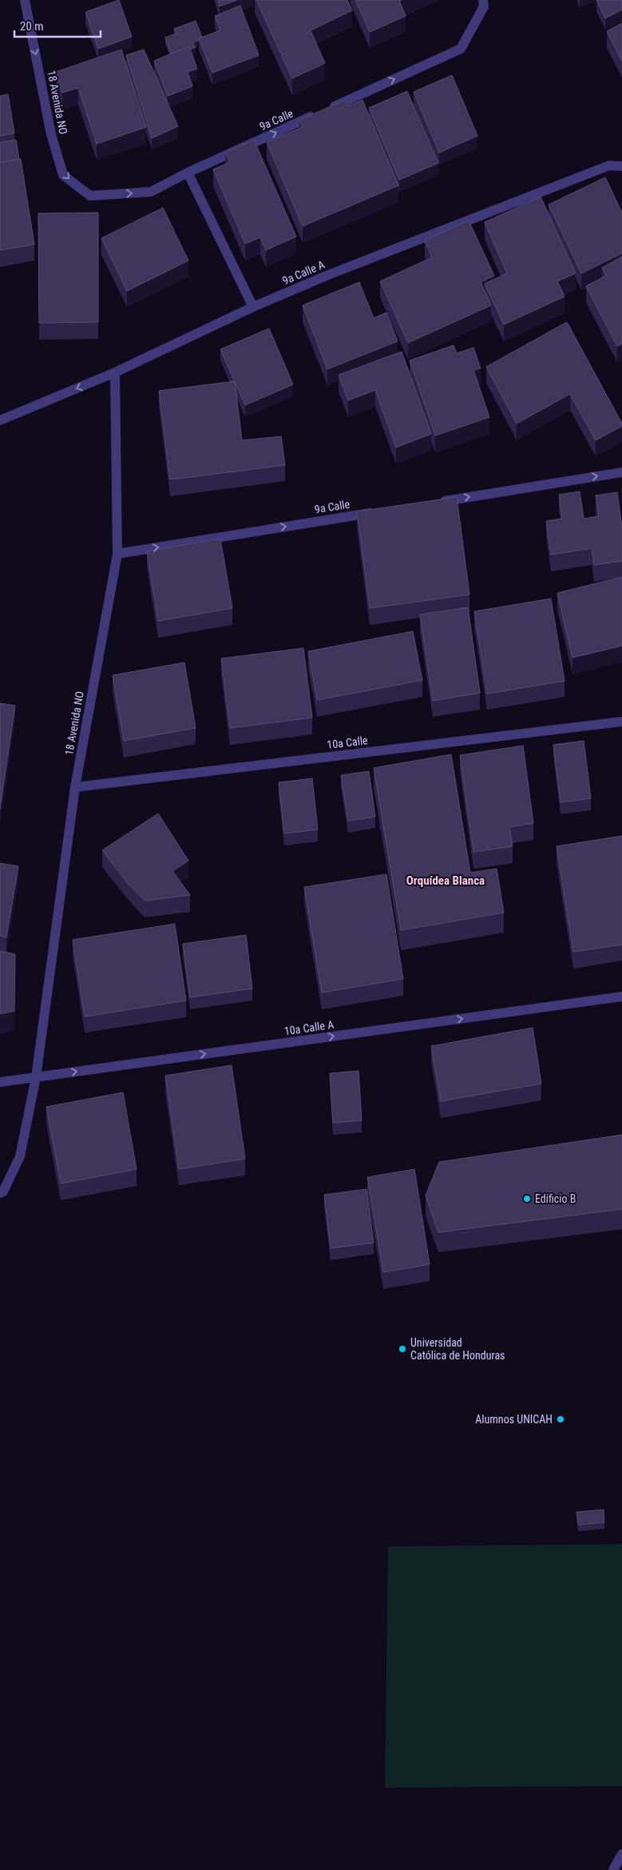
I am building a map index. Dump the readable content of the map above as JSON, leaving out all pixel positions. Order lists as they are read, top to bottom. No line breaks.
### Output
{"streets":{"street":["18 Avenida NO","9a Calle","9a Calle A","10a Calle","10a Calle A"]},"crossings":[["18 Avenida NO","9a Calle"],["18 Avenida NO","9a Calle A"],["18 Avenida NO","10a Calle"],["18 Avenida NO","10a Calle A"]],"one_way":["9a Calle","10a Calle A"],"districts":["Orquídea Blanca"],"places":["Edificio B","Universidad Católica de Honduras","Alumnos UNICAH"],"scale_bar":"20 m"}
